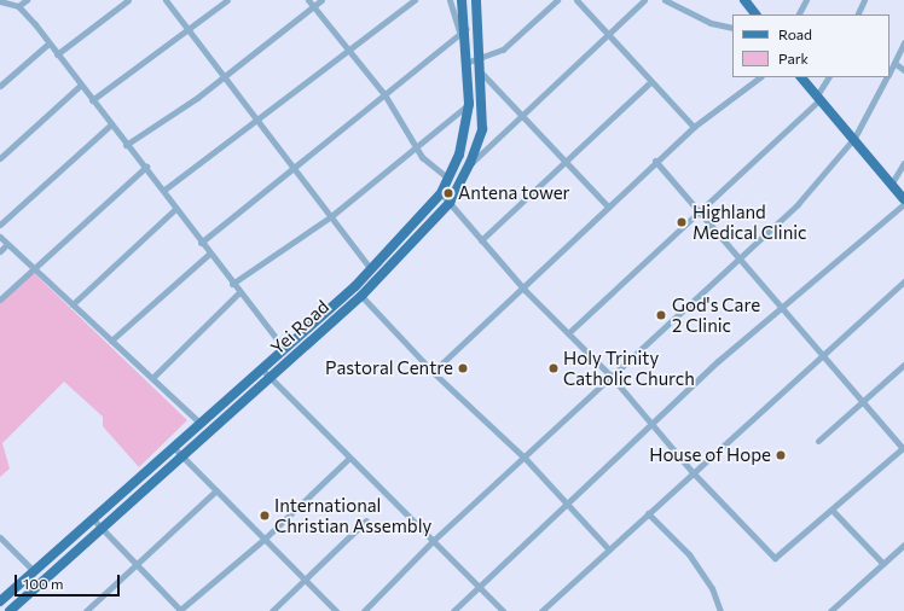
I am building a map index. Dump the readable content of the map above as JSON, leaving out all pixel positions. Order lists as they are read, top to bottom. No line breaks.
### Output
{"streets":{"main road":["Yei Road"]},"places":["Antena tower","Highland Medical Clinic","God's Care 2 Clinic","Pastoral Centre","Holy Trinity Catholic Church","House of Hope","International Christian Assembly"],"legend":["Road","Park"],"scale_bar":"100 m"}
